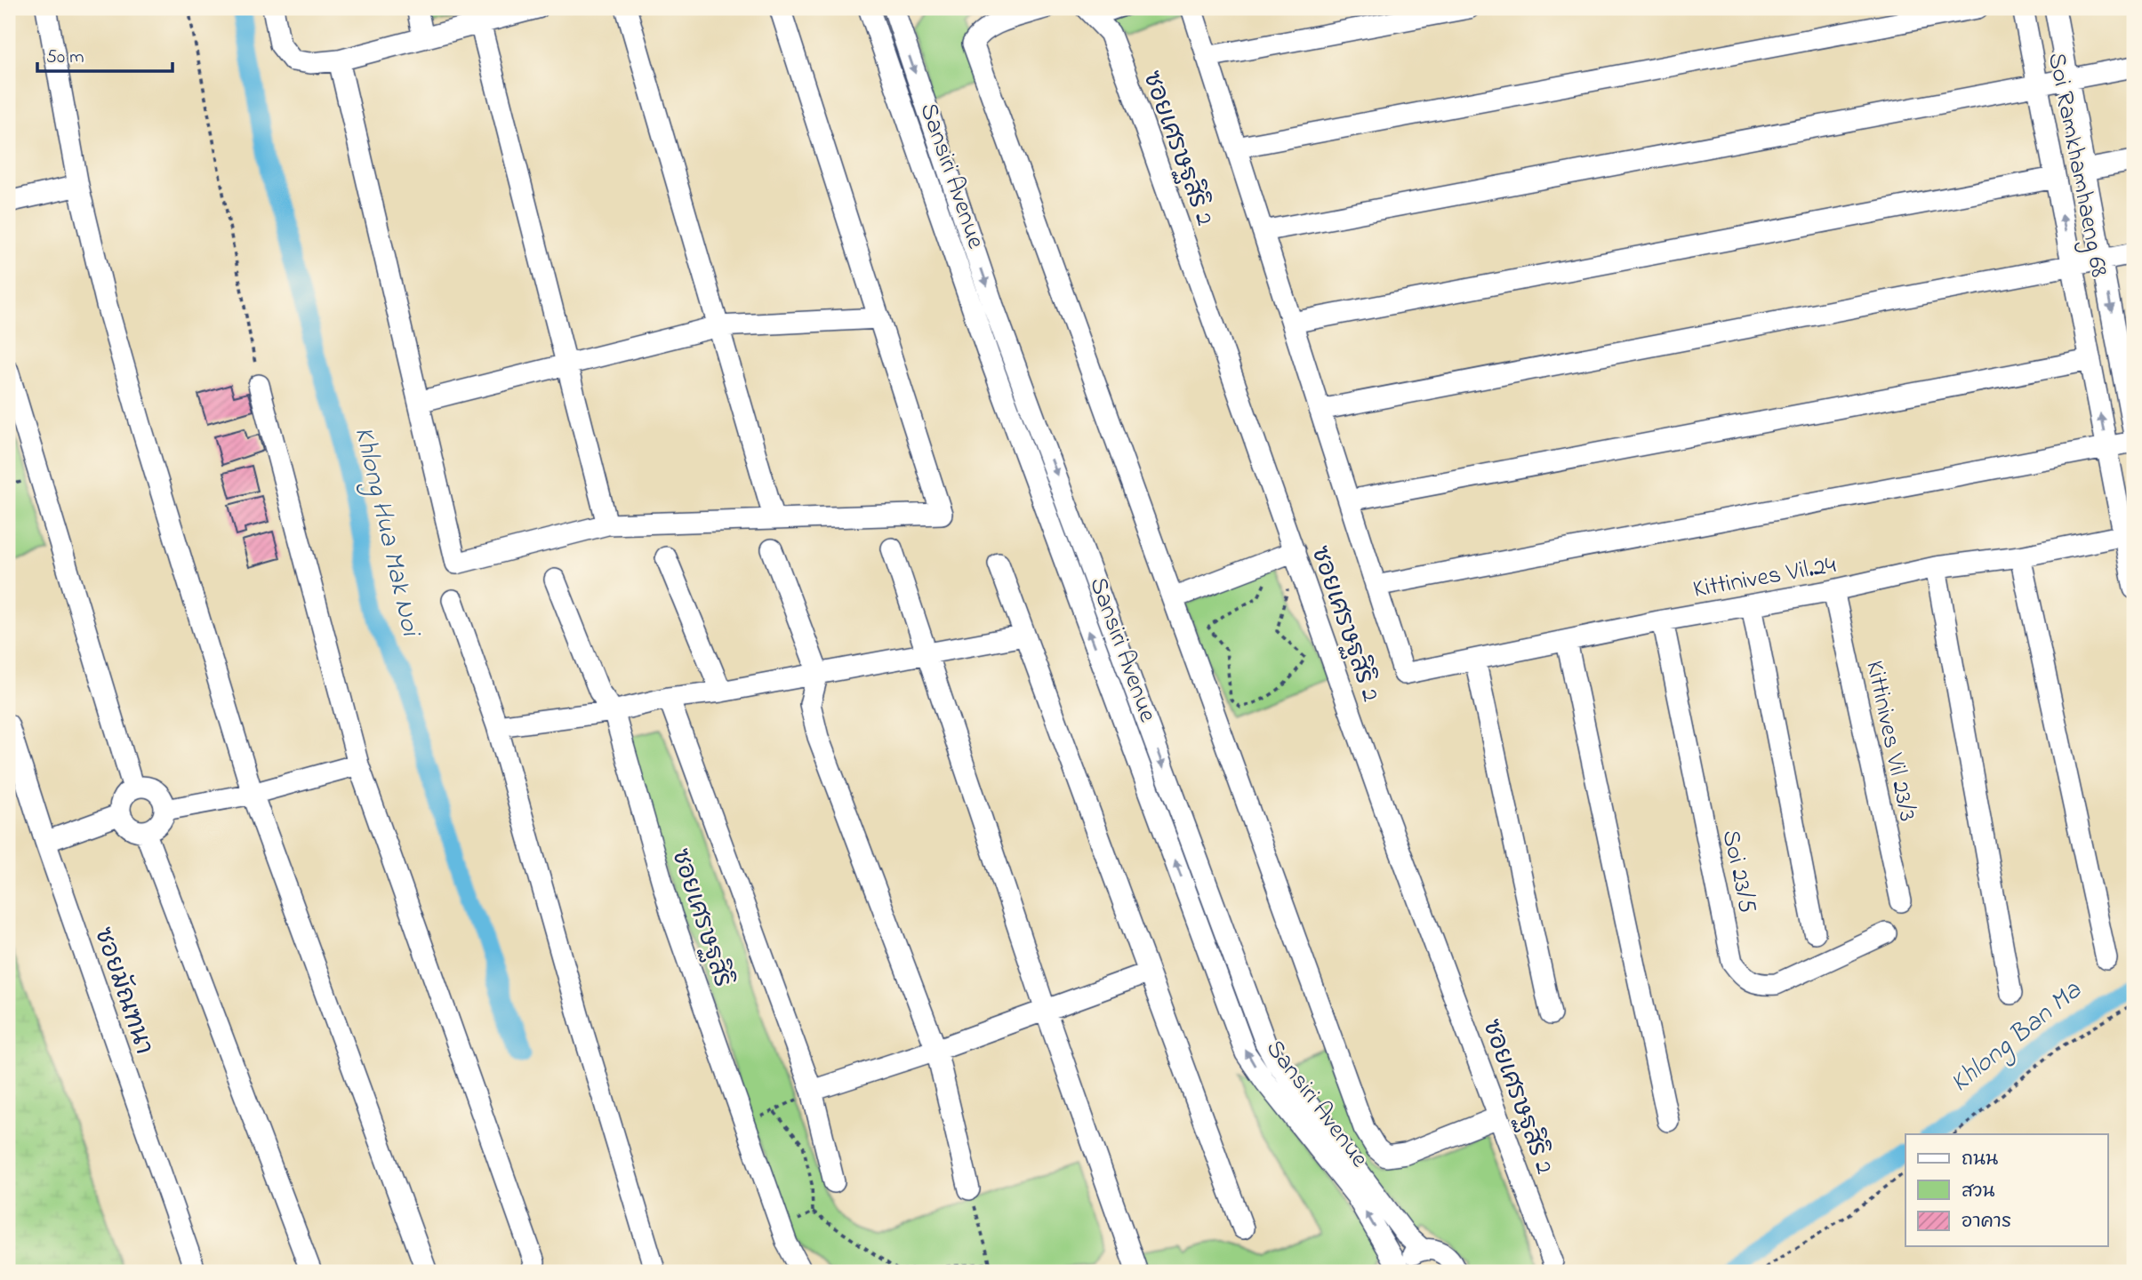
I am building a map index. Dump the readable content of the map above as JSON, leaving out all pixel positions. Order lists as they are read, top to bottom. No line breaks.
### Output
{"streets":{"street":["ซอยเศรษฐสิริ 2","Soi Ramkhamhaeng 68","Sansiri Avenue","Kittinives Vil.24","Kittinives Vil 23/3","Soi 23/5","ซอยเศรษฐสิริ","ซอยมัณฑนา"]},"crossings":[["Soi Ramkhamhaeng 68","Kittinives Vil.24"],["Kittinives Vil.24","Kittinives Vil 23/3"],["Kittinives Vil.24","Soi 23/5"]],"water":["Khlong Hua Mak Noi","Khlong Ban Ma"],"legend":["ถนน","สวน","อาคาร"],"scale_bar":"50 m"}
